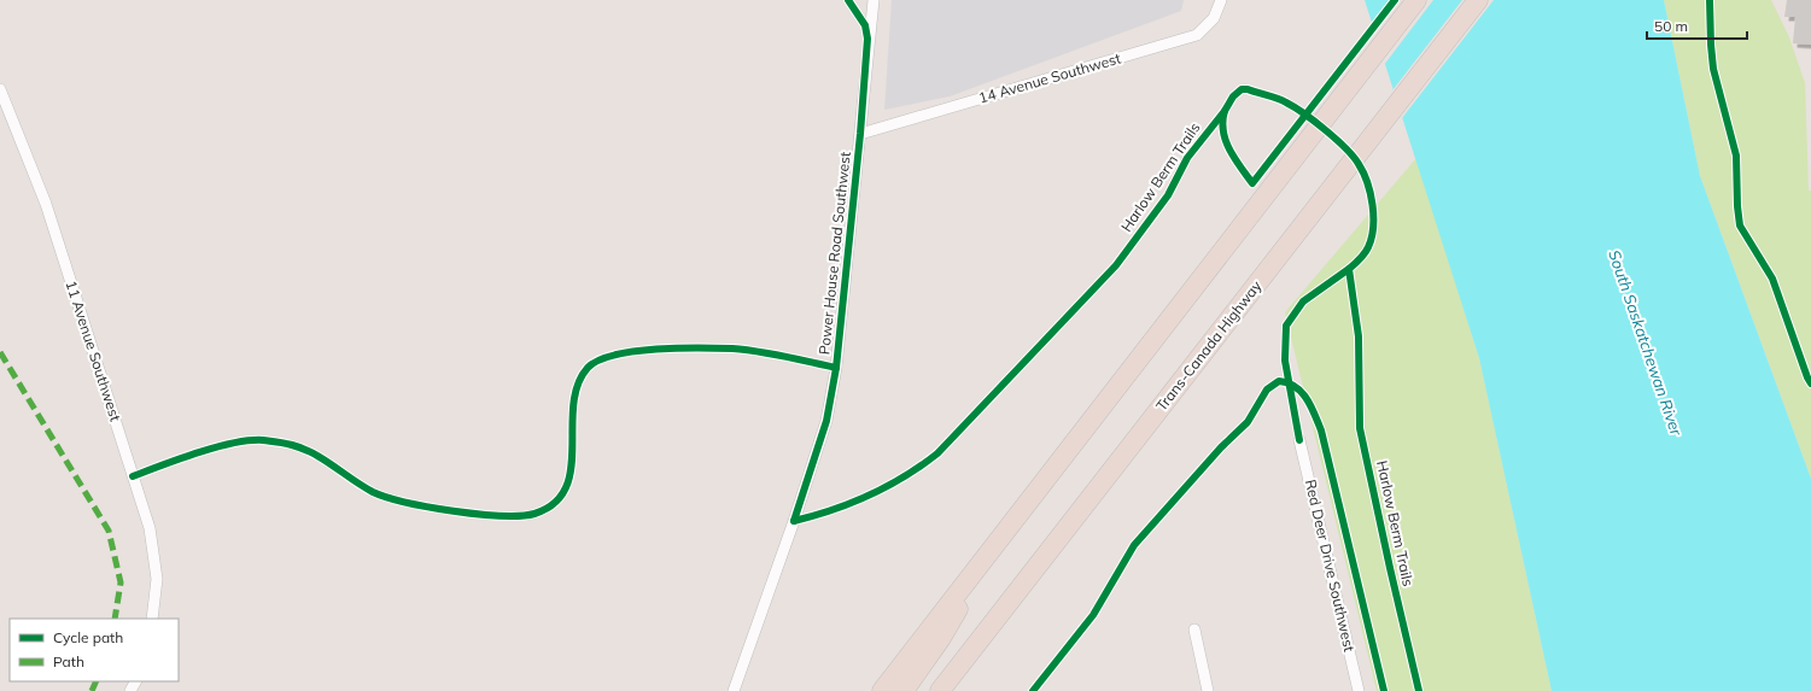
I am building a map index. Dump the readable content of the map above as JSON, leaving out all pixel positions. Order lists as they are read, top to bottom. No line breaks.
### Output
{"streets":{"highway":["Trans-Canada Highway"],"street":["14 Avenue Southwest","Power House Road Southwest","11 Avenue Southwest","Red Deer Drive Southwest"],"cycle path":["Harlow Berm Trails"]},"crossings":[["14 Avenue Southwest","Power House Road Southwest"]],"water":["South Saskatchewan River"],"legend":["Cycle path","Path"],"scale_bar":"50 m"}
